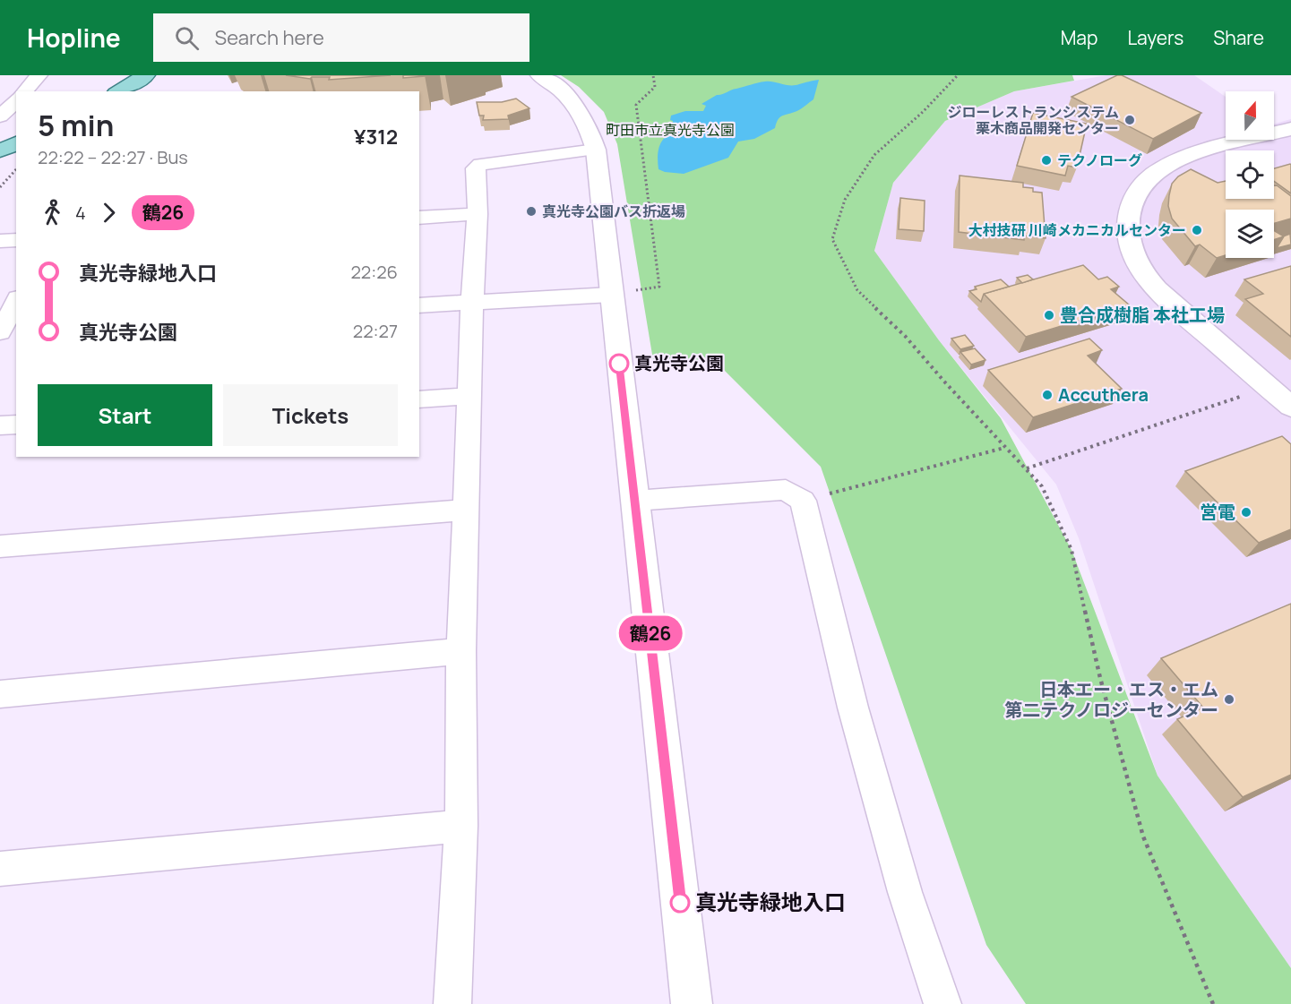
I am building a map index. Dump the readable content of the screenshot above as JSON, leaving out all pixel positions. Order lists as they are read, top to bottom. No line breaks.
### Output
{"parks":["町田市立真光寺公園"],"places":["ジローレストランシステム 栗木商品開発センター","テクノローグ","真光寺公園バス折返場","大村技研 川崎メカニカルセンター","豊合成樹脂 本社工場","真光寺公園","Accuthera","営電","日本エー・エス・エム 第二テクノロジーセンター","真光寺緑地入口"],"lines":["bus line 鶴26"],"north":"top","page":{"header":"Hopline","search":"Search here","nav":["Map","Layers","Share"],"on_map":"鶴26","heading":["5 min","22:22 – 22:27 · Bus","¥312"],"legs":["4","鶴26"],"list":[{"name":"真光寺緑地入口","value":"22:26"},{"name":"真光寺公園","value":"22:27"}],"buttons":["Start","Tickets"]}}
